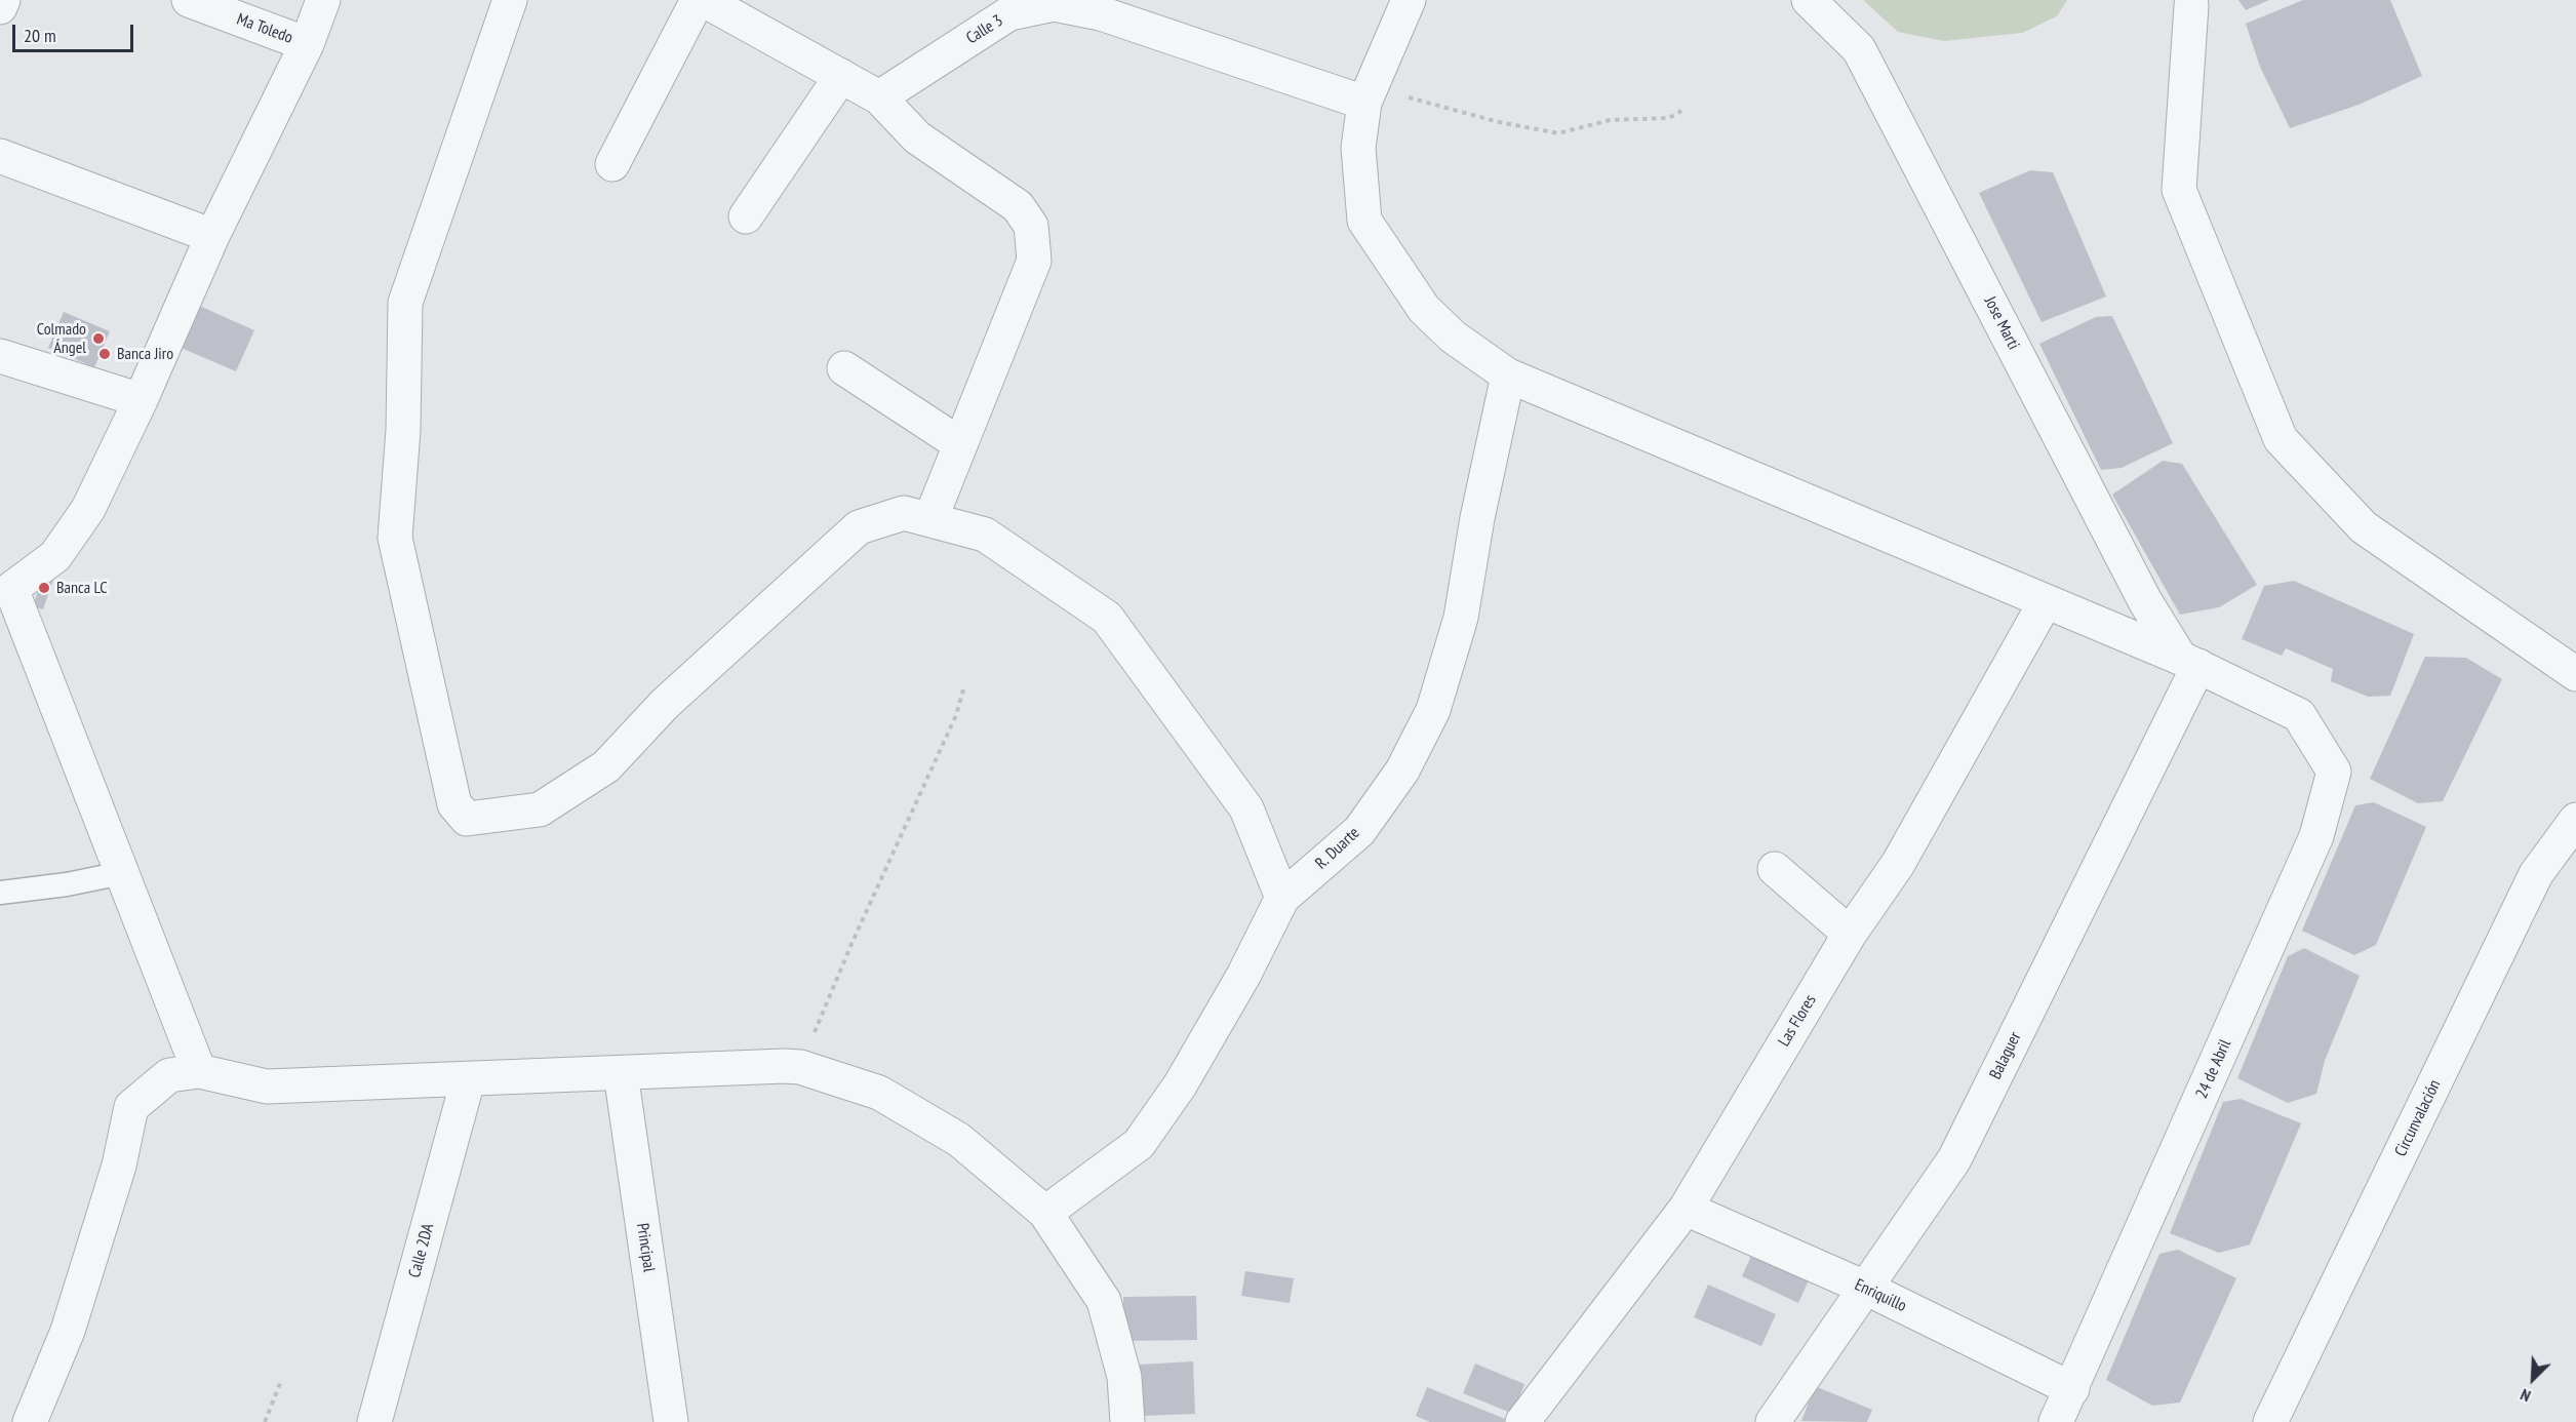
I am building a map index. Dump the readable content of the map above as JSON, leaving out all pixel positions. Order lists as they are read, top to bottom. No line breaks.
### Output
{"streets":{"street":["Ma Toledo","Calle 3","Jose Marti","R. Duarte","Las Flores","Balaguer","24 de Abril","Circunvalación","Principal","Calle 2DA","Enriquillo"]},"crossings":[["Jose Marti","Balaguer"],["Jose Marti","24 de Abril"],["Las Flores","Enriquillo"],["Balaguer","24 de Abril"],["Balaguer","Enriquillo"],["24 de Abril","Enriquillo"]],"places":["Colmado Ángel","Banca Jiro","Banca LC"],"scale_bar":"20 m","north":"bottom left"}
